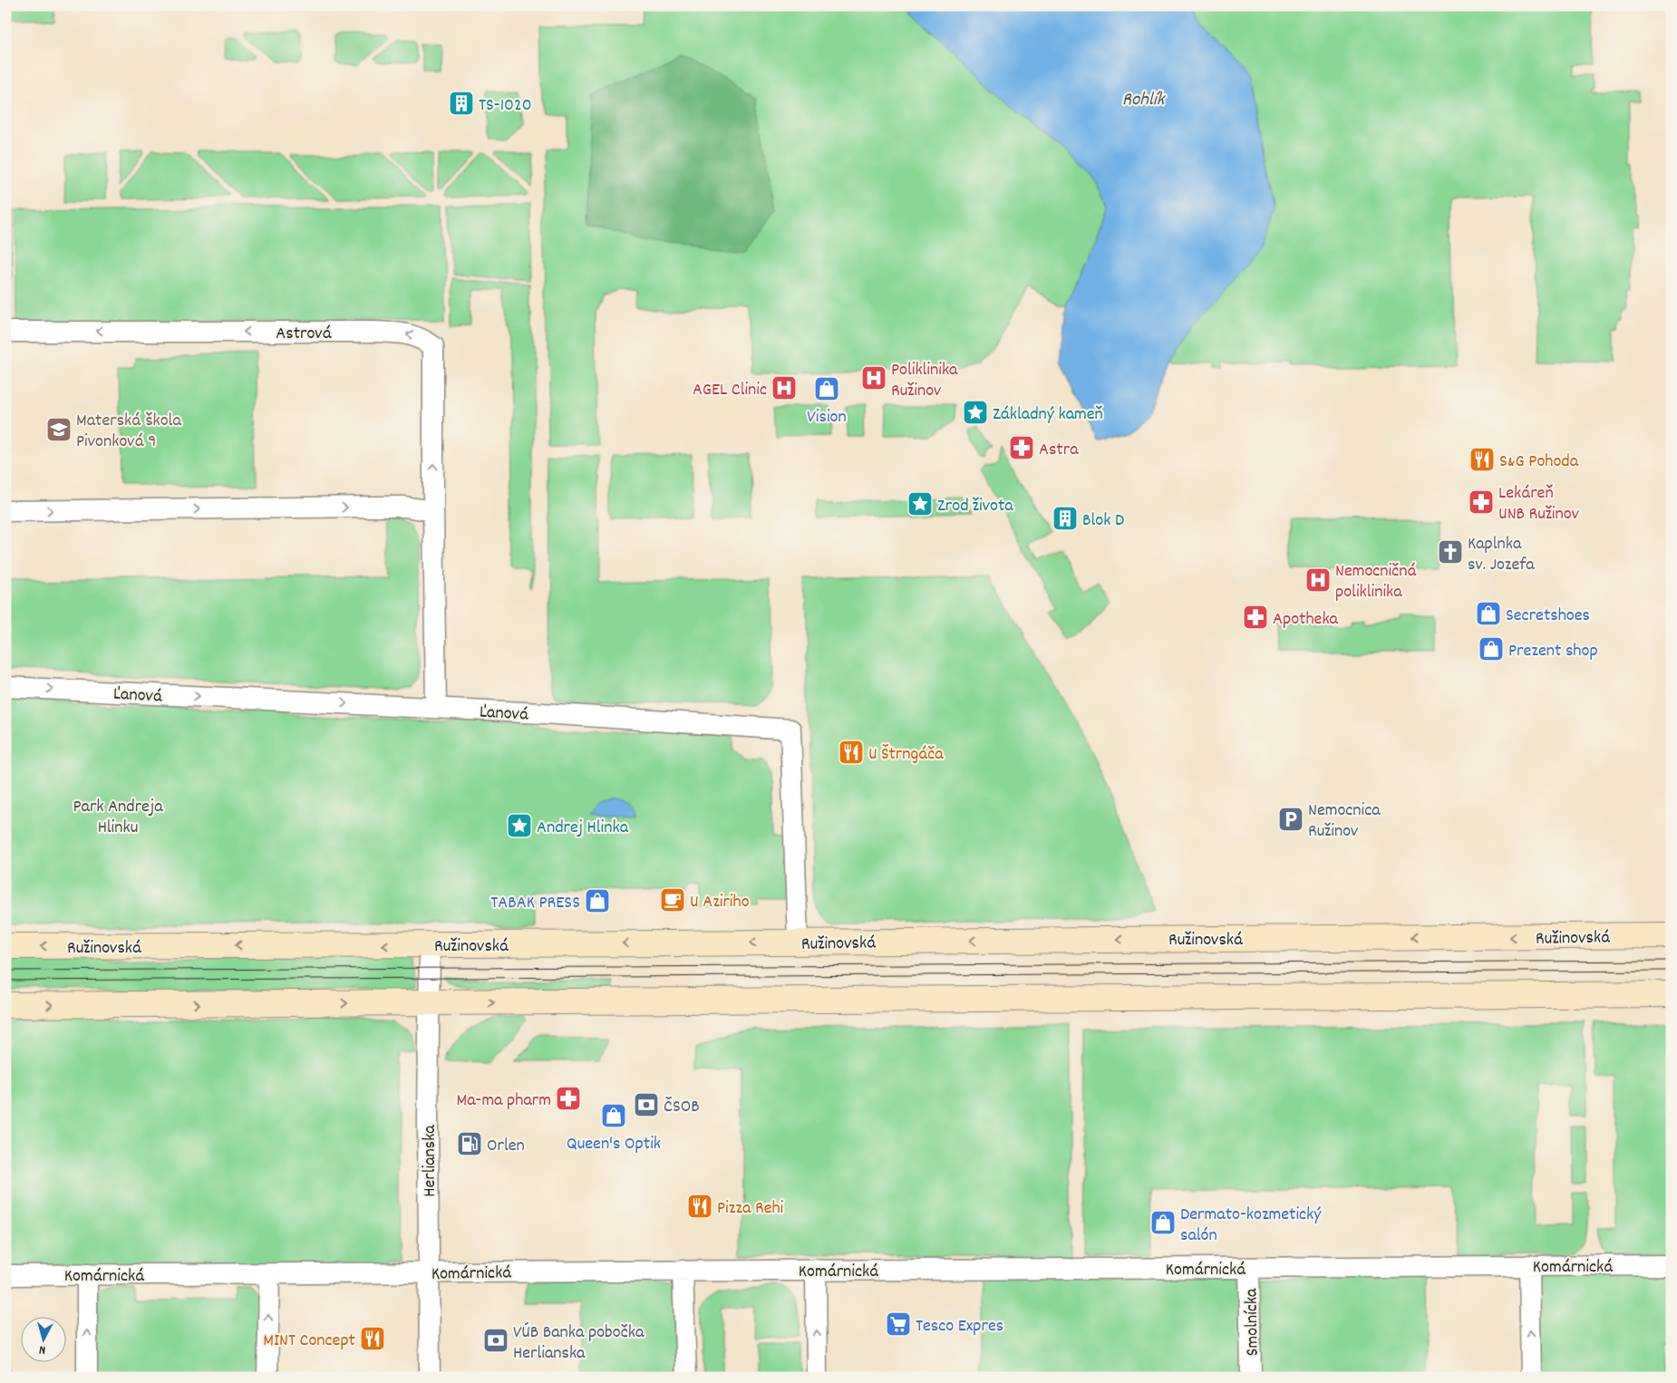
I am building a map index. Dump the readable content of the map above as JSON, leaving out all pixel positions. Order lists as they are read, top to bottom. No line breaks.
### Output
{"streets":{"street":["Astrová","Ľanová","Ružinovská","Herlianska","Komárnická","Smolnícka"]},"crossings":[["Astrová","Ľanová"],["Ľanová","Ružinovská"],["Ružinovská","Herlianska"],["Herlianska","Komárnická"],["Komárnická","Smolnícka"]],"one_way":["Ľanová"],"water":["Rohlík"],"parks":["Park Andreja Hlinku"],"places":{"building":["TS-1020","Blok D"],"hospital":["Poliklinika Ružinov","AGEL Clinic","Nemocničná poliklinika"],"shop":["Vision","Secretshoes","Prezent shop","TABAK PRESS","Queen's Optik","Dermato-kozmetický salón"],"place":["Základný kameň","Zrod života","Andrej Hlinka"],"school or university":["Materská škola Pivonková 9"],"pharmacy":["Astra","Lekáreň UNB Ružinov","Apotheka","Ma-ma pharm"],"restaurant":["S&G Pohoda","U Štrngáča","Pizza Rehi","MINT Concept"],"church":["Kaplnka sv. Jozefa"],"parking":["Nemocnica Ružinov"],"cafe":["U Aziriho"],"bank":["ČSOB","VÚB Banka pobočka Herlianska"],"fuel station":["Orlen"],"supermarket":["Tesco Expres"]},"north":"bottom"}
